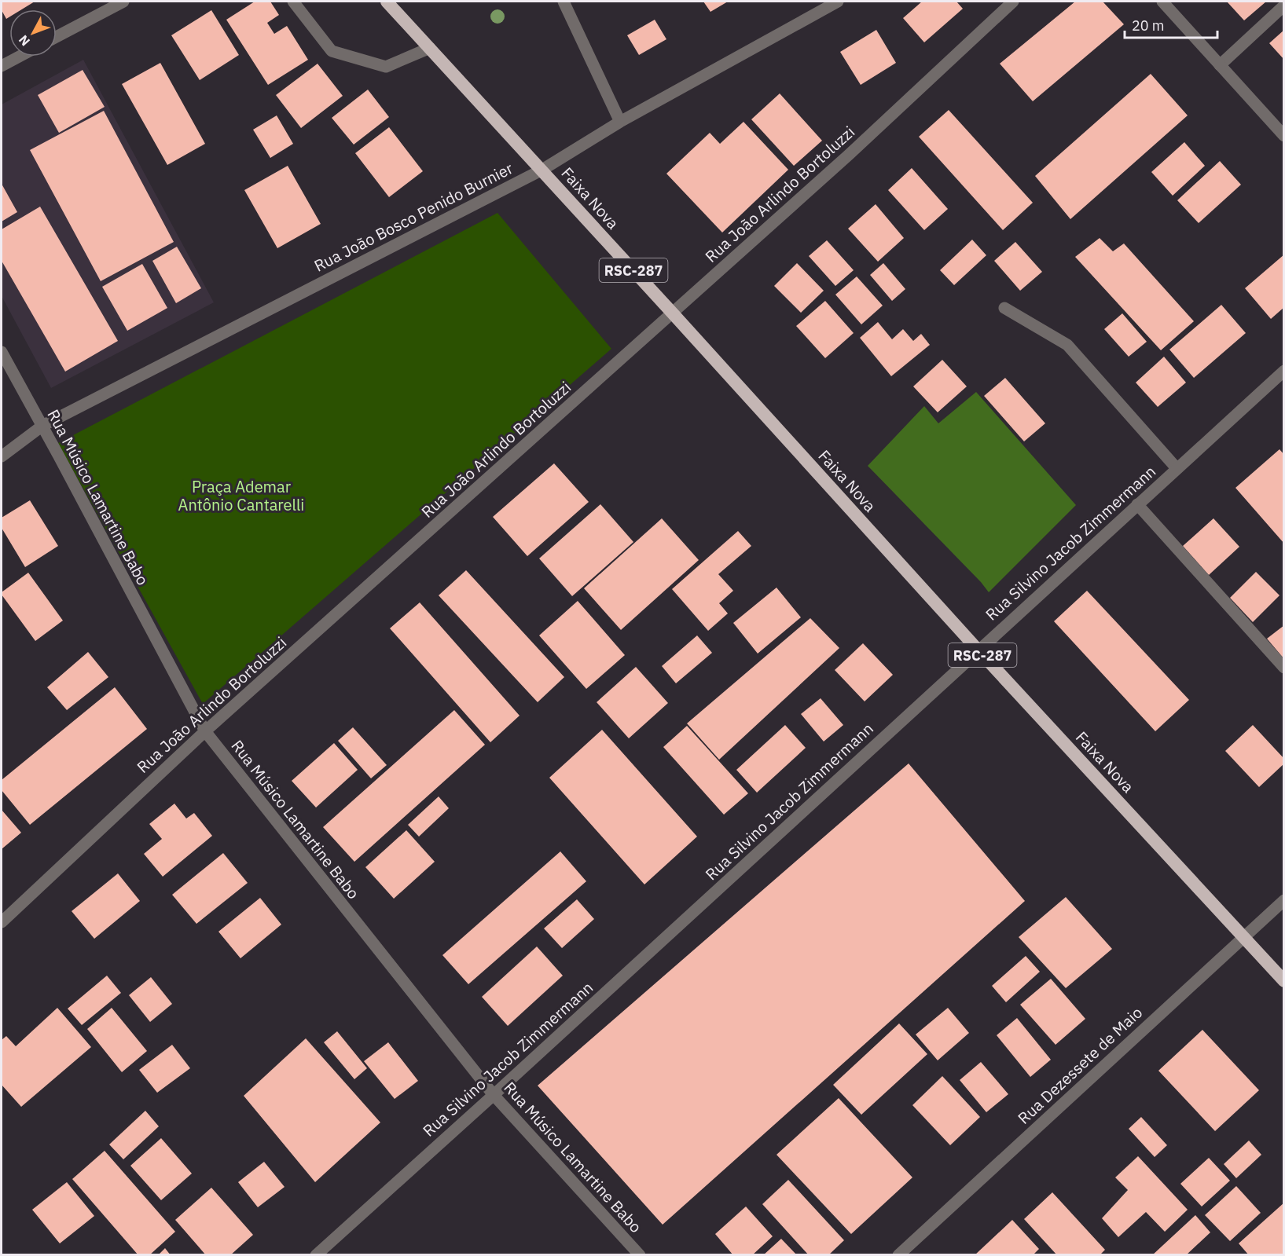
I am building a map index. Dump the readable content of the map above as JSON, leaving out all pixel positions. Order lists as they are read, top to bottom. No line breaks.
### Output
{"streets":{"highway":["Faixa Nova","RSC-287"],"street":["Rua João Arlindo Bortoluzzi","Rua João Bosco Penido Burnier","Rua Músico Lamartine Babo","Rua Silvino Jacob Zimmermann","Rua Dezessete de Maio"]},"crossings":[["Rua João Arlindo Bortoluzzi","Faixa Nova"],["Rua João Arlindo Bortoluzzi","Rua Músico Lamartine Babo"],["Faixa Nova","Rua João Bosco Penido Burnier"],["Faixa Nova","Rua Silvino Jacob Zimmermann"],["Faixa Nova","Rua Dezessete de Maio"],["Rua João Bosco Penido Burnier","Rua Músico Lamartine Babo"],["Rua Músico Lamartine Babo","Rua Silvino Jacob Zimmermann"]],"parks":["Praça Ademar Antônio Cantarelli"],"scale_bar":"20 m","north":"bottom left"}
